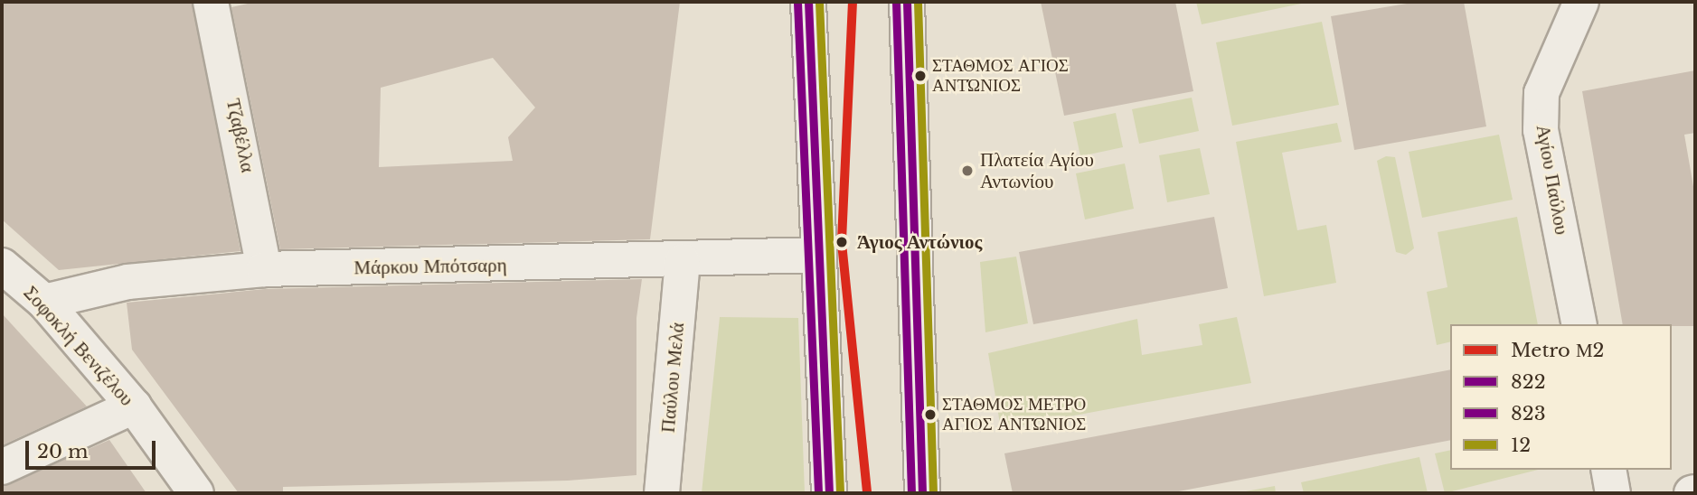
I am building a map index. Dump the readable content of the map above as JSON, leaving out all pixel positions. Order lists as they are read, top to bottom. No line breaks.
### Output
{"streets":{"street":["Τζαβέλλα","Αγίου Παύλου","Μάρκου Μπότσαρη","Σοφοκλή Βενιζέλου","Παύλου Μελά"]},"crossings":[["Τζαβέλλα","Μάρκου Μπότσαρη"],["Μάρκου Μπότσαρη","Σοφοκλή Βενιζέλου"],["Μάρκου Μπότσαρη","Παύλου Μελά"]],"places":["ΣΤΑΘΜΟΣ ΑΓΙΟΣ ΑΝΤΏΝΙΟΣ","Πλατεία Αγίου Αντωνίου","Άγιος Αντώνιος","ΣΤΑΘΜΟΣ ΜΕΤΡΟ ΑΓΙΟΣ ΑΝΤΏΝΙΟΣ"],"lines":["metro line Μ2","transit line 822","transit line 823","transit line 12"],"legend":["Metro Μ2","822","823","12"],"scale_bar":"20 m"}
